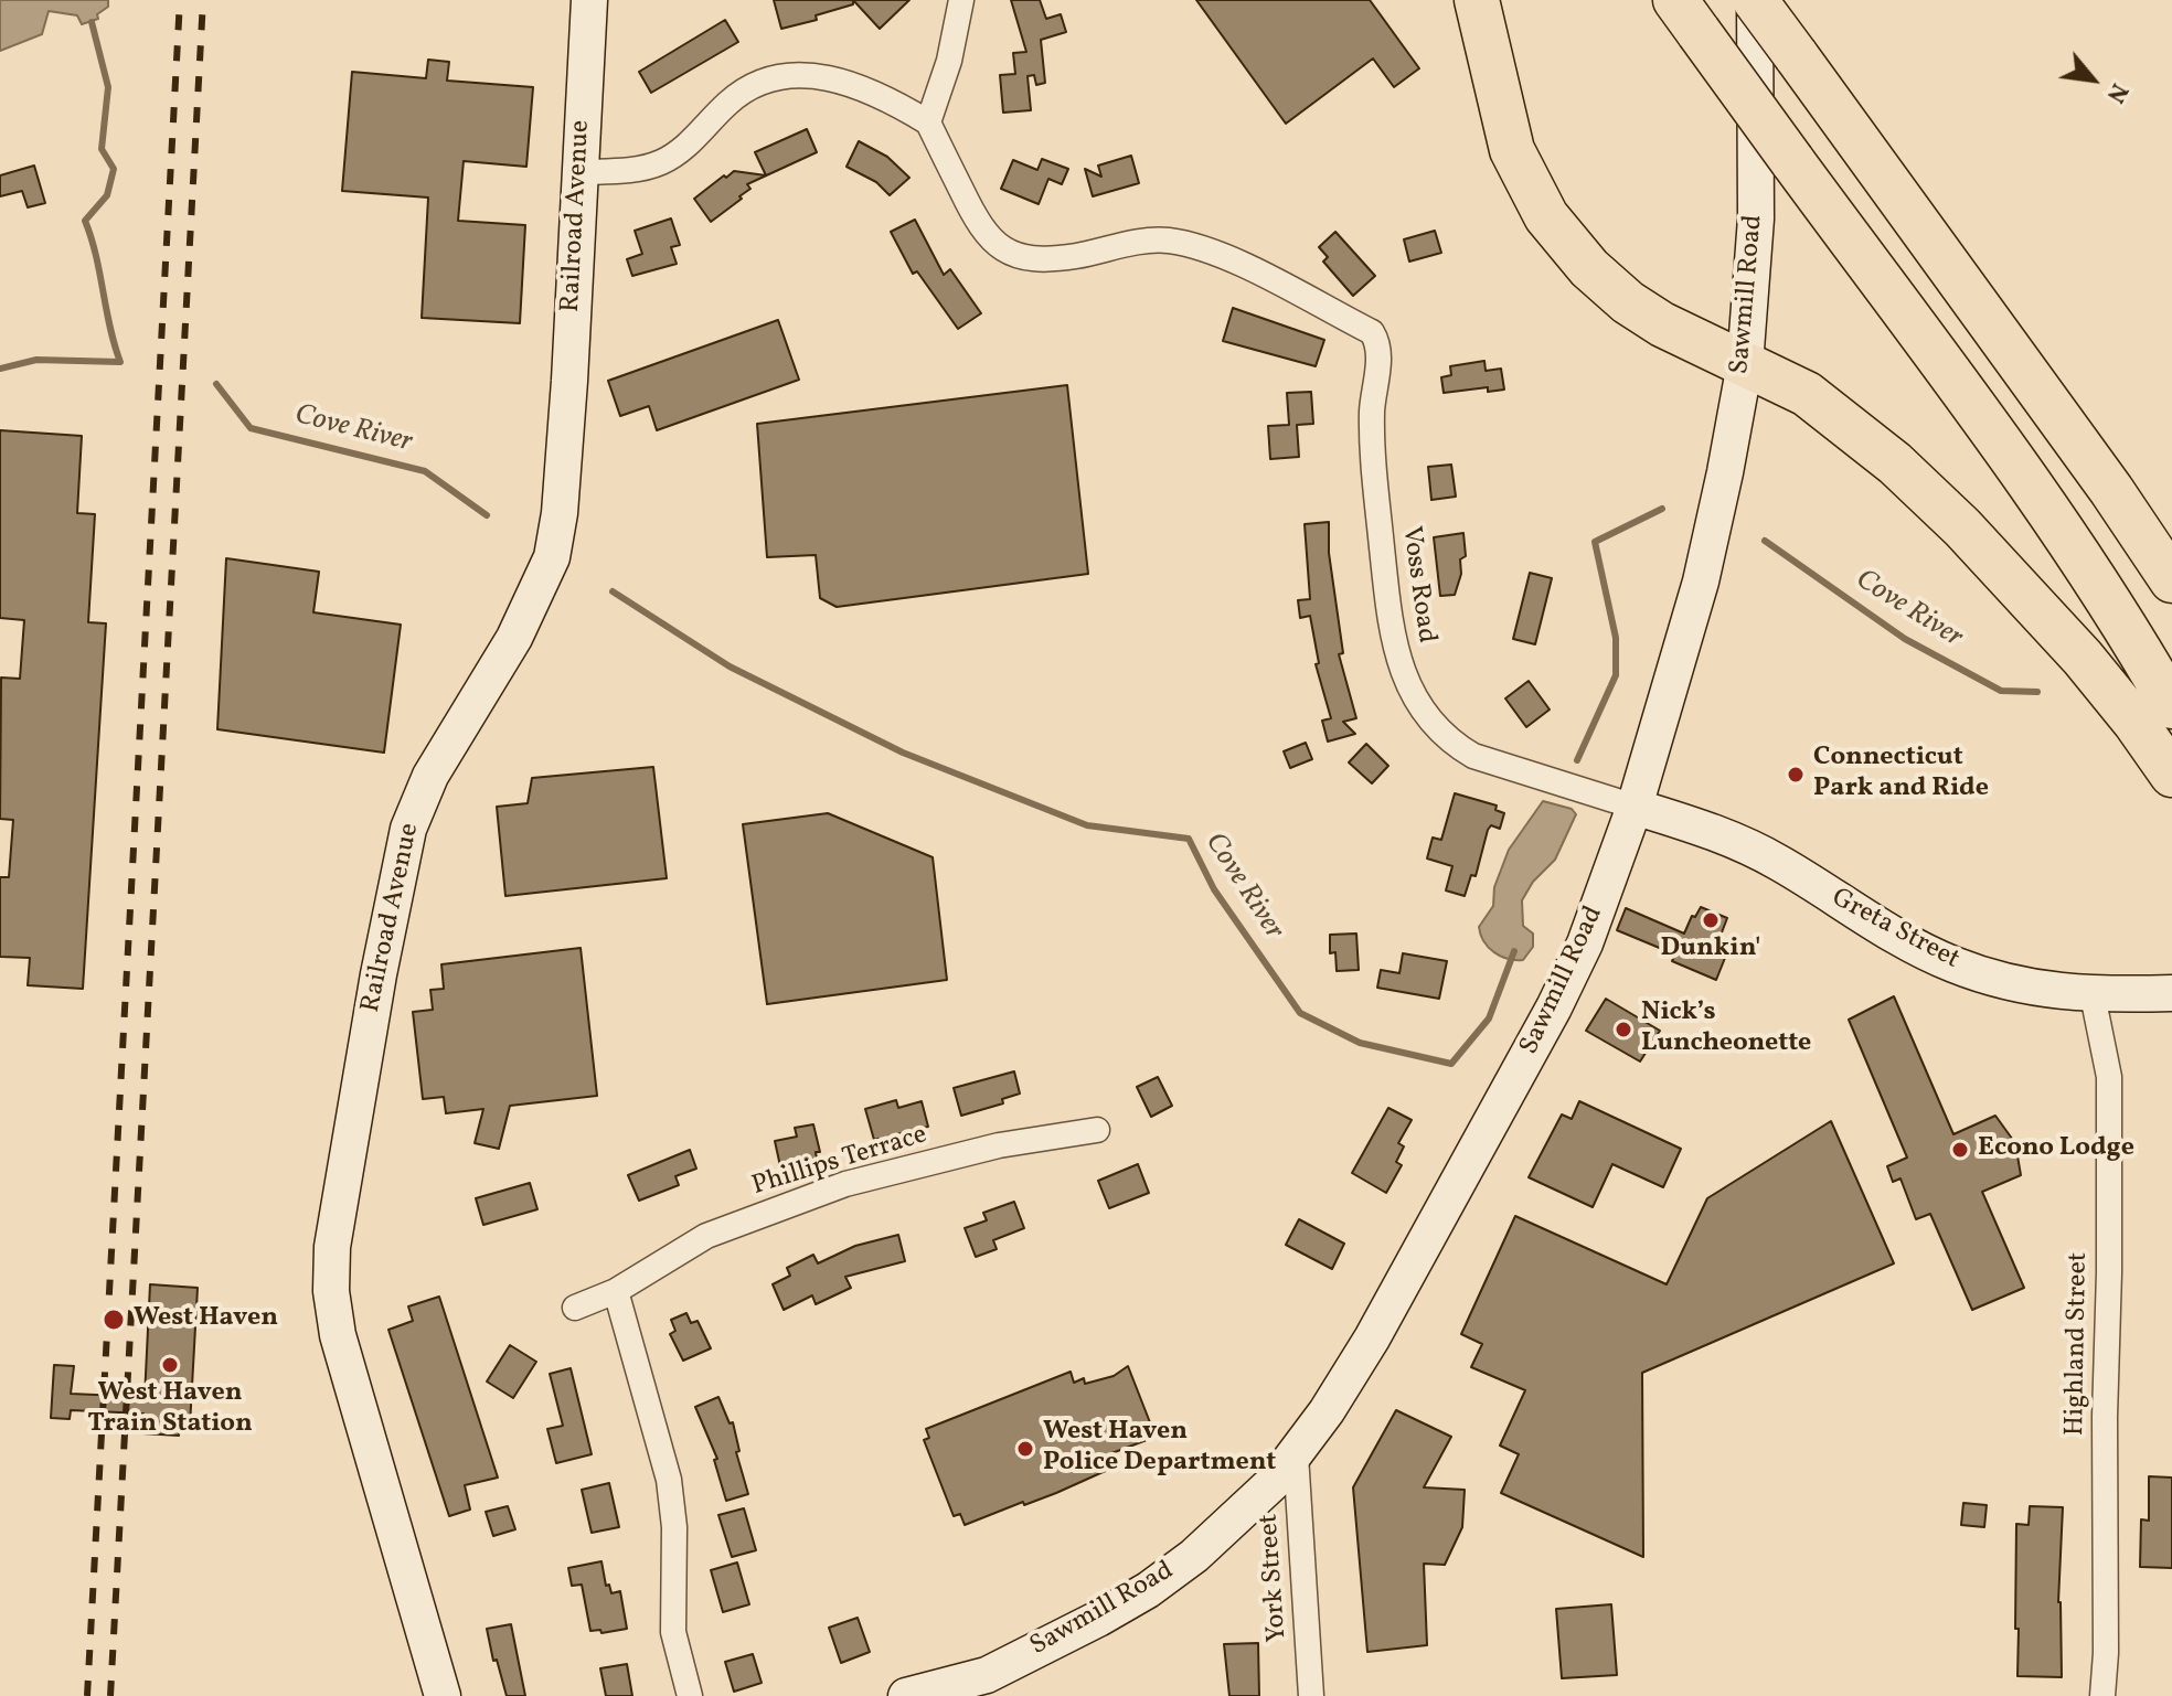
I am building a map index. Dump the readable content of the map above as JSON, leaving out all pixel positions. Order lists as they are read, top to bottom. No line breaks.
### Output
{"streets":{"street":["Railroad Avenue","Sawmill Road","Voss Road","Greta Street","Phillips Terrace","Highland Street","York Street"]},"crossings":[["Sawmill Road","Voss Road"],["Sawmill Road","Greta Street"],["Sawmill Road","York Street"],["Voss Road","Greta Street"],["Greta Street","Highland Street"]],"water":["Cove River"],"places":["Connecticut Park and Ride","Dunkin'","Nick’s Luncheonette","Econo Lodge","West Haven","West Haven Train Station","West Haven Police Department"],"north":"bottom right"}
